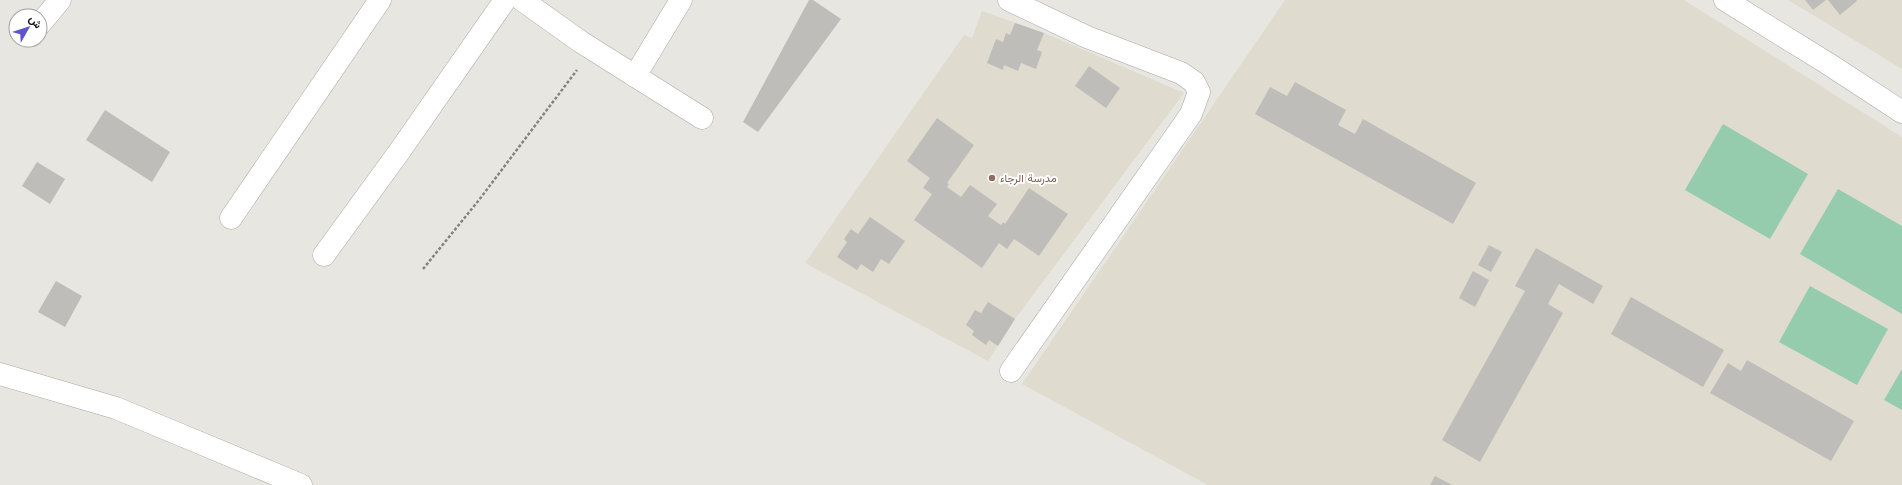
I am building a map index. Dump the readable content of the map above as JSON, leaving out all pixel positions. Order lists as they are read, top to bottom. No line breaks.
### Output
{"places":["مدرسة الرجاء"],"north":"top right"}
